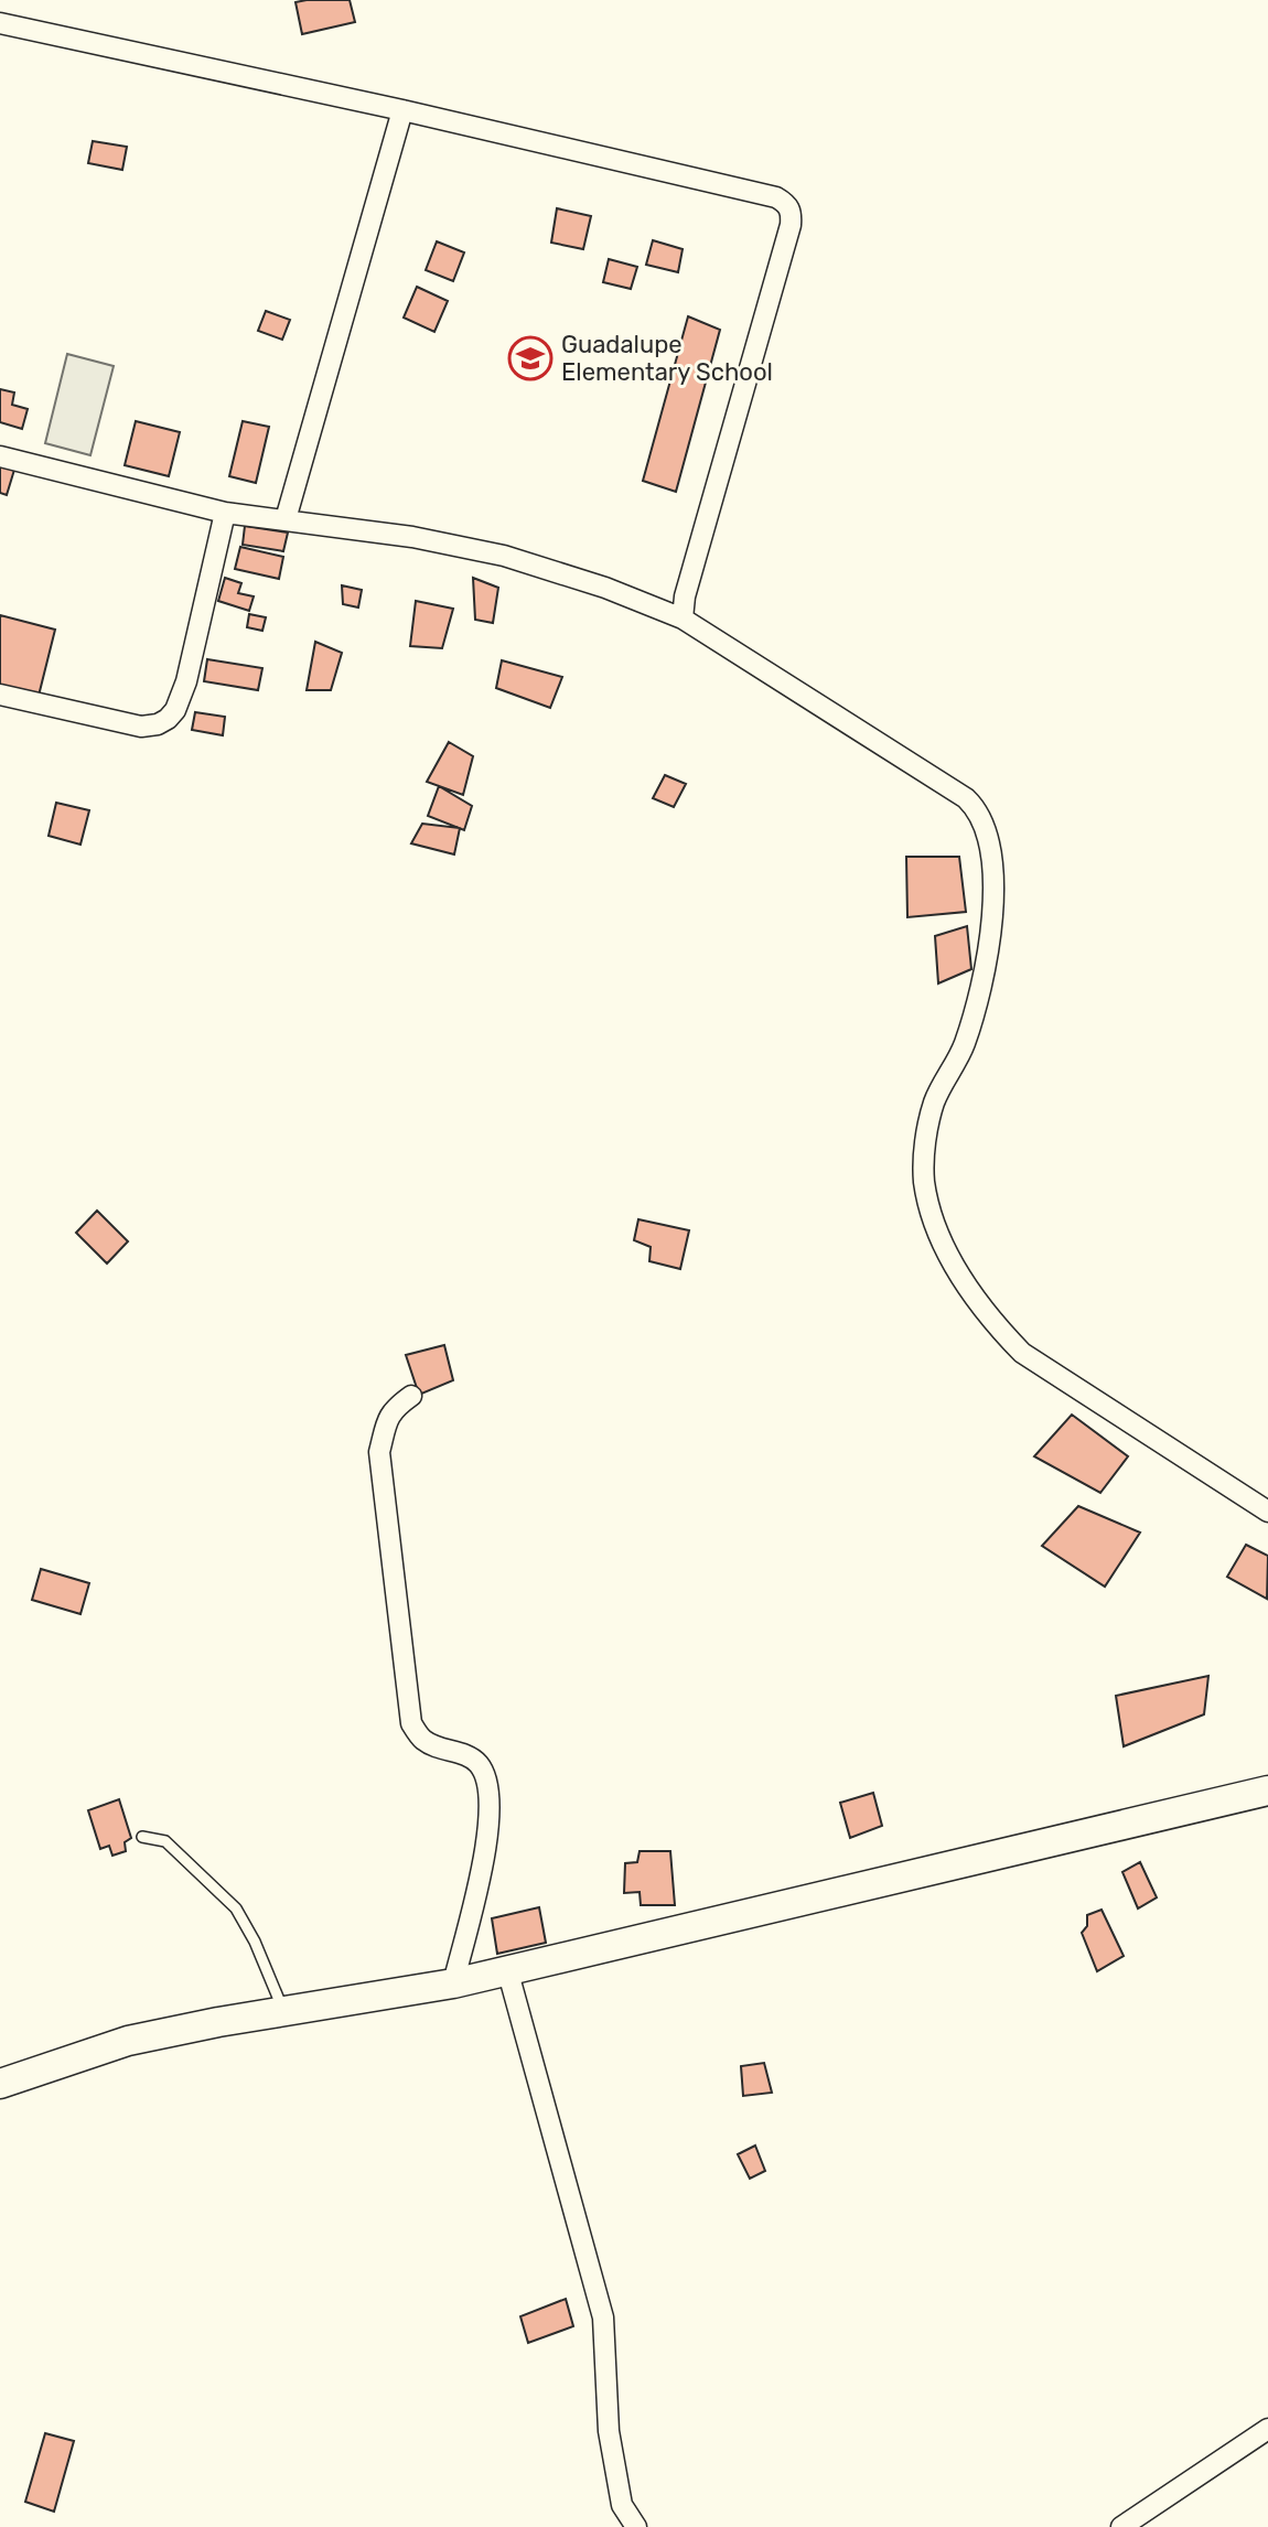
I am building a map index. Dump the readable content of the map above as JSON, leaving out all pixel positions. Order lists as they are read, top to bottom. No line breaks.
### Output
{"places":{"school or university":["Guadalupe Elementary School"]}}
